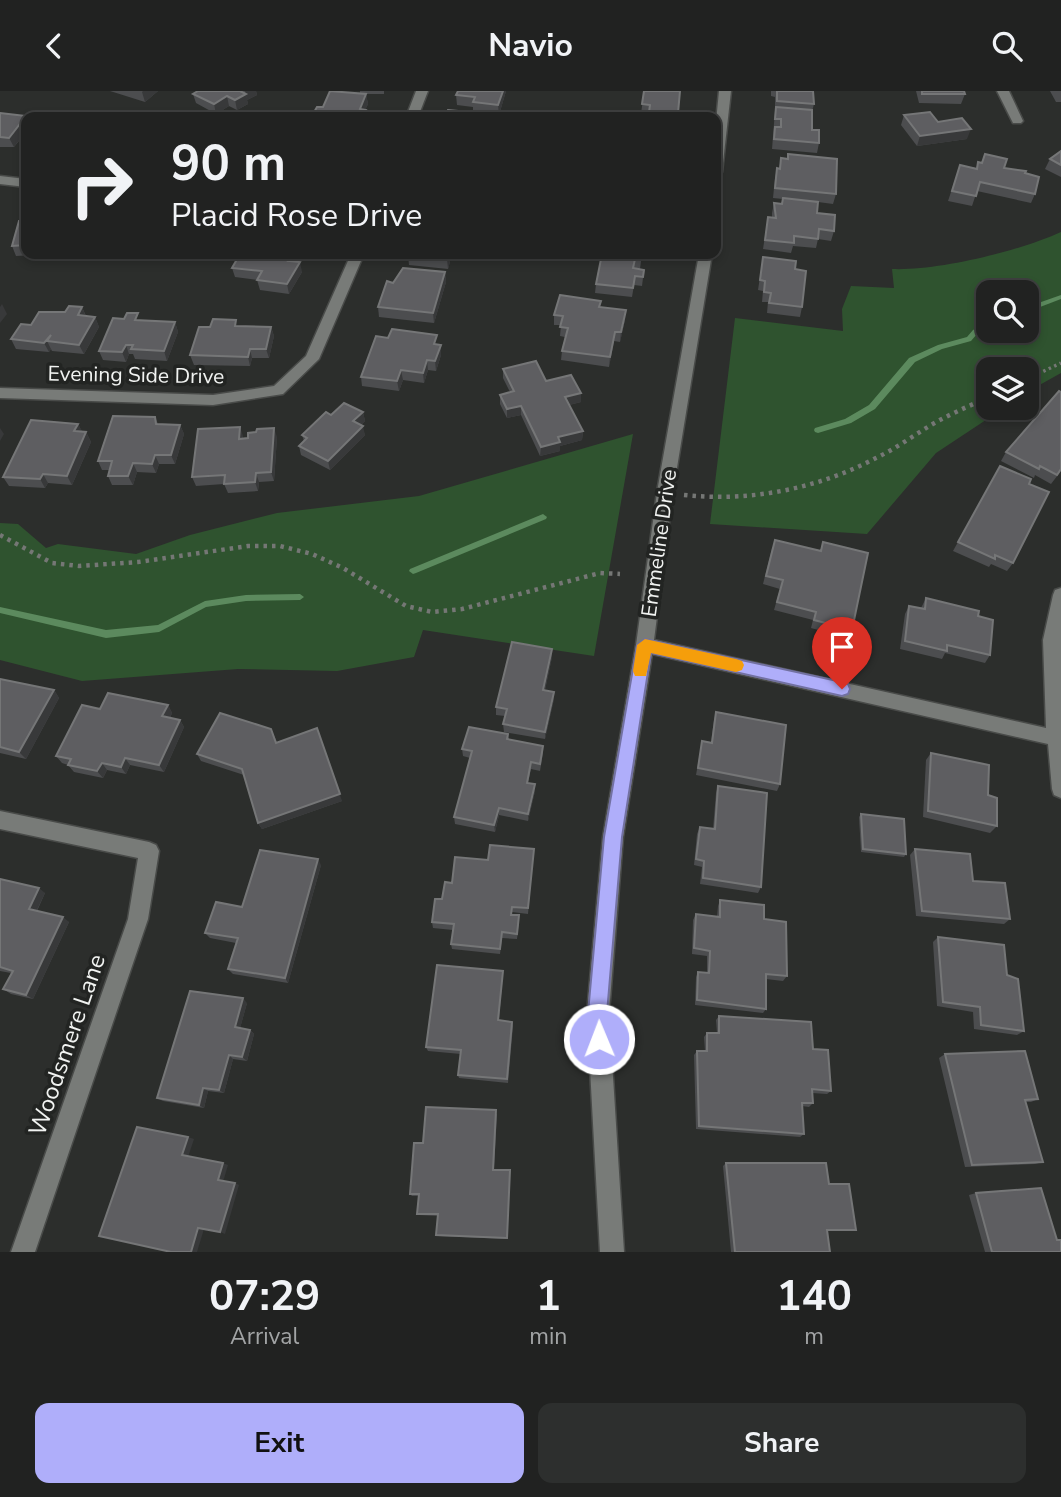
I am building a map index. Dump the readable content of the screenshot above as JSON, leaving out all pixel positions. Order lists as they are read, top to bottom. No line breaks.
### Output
{"streets":{"street":["Evening Side Drive","Emmeline Drive","Woodsmere Lane"]},"page":{"header":"Navio","turn":["90 m","Placid Rose Drive"],"eta":["07:29","Arrival","1","min","140","m"],"buttons":["Exit","Share"]}}
